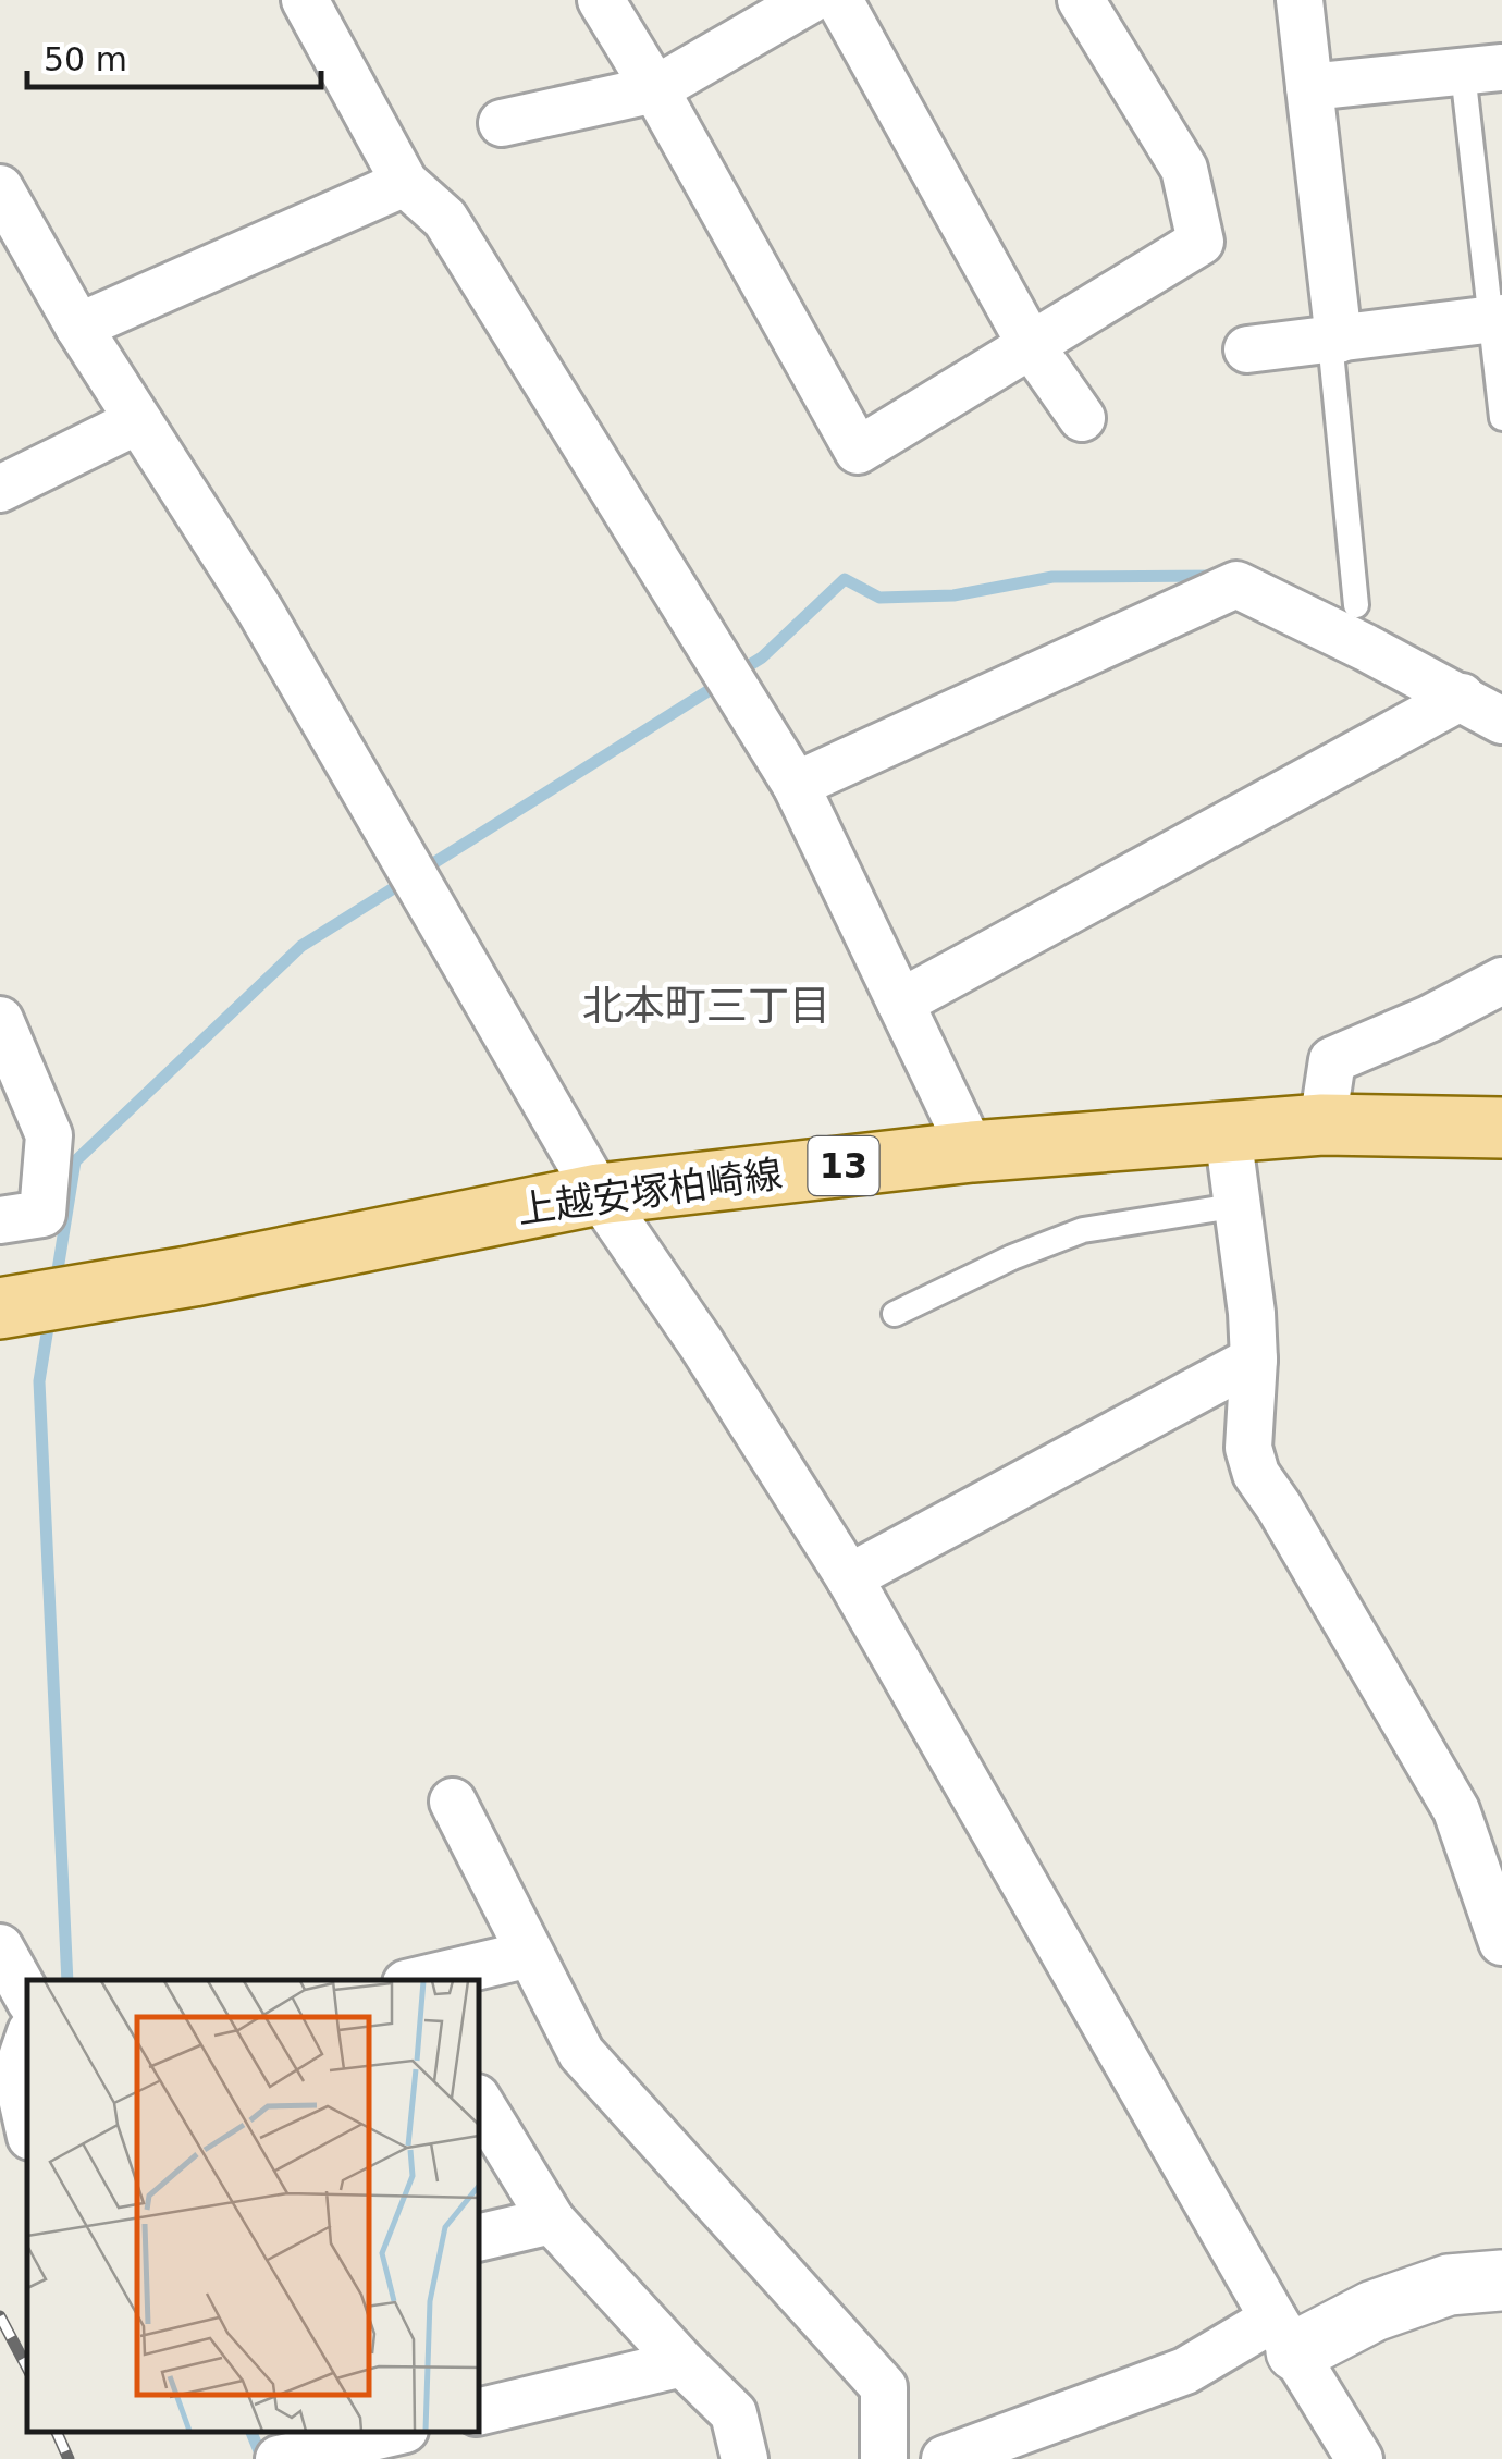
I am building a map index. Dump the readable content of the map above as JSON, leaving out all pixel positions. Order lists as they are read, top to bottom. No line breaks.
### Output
{"streets":{"main road":["13","上越安塚柏崎線"]},"districts":["北本町三丁目"],"scale_bar":"50 m"}
